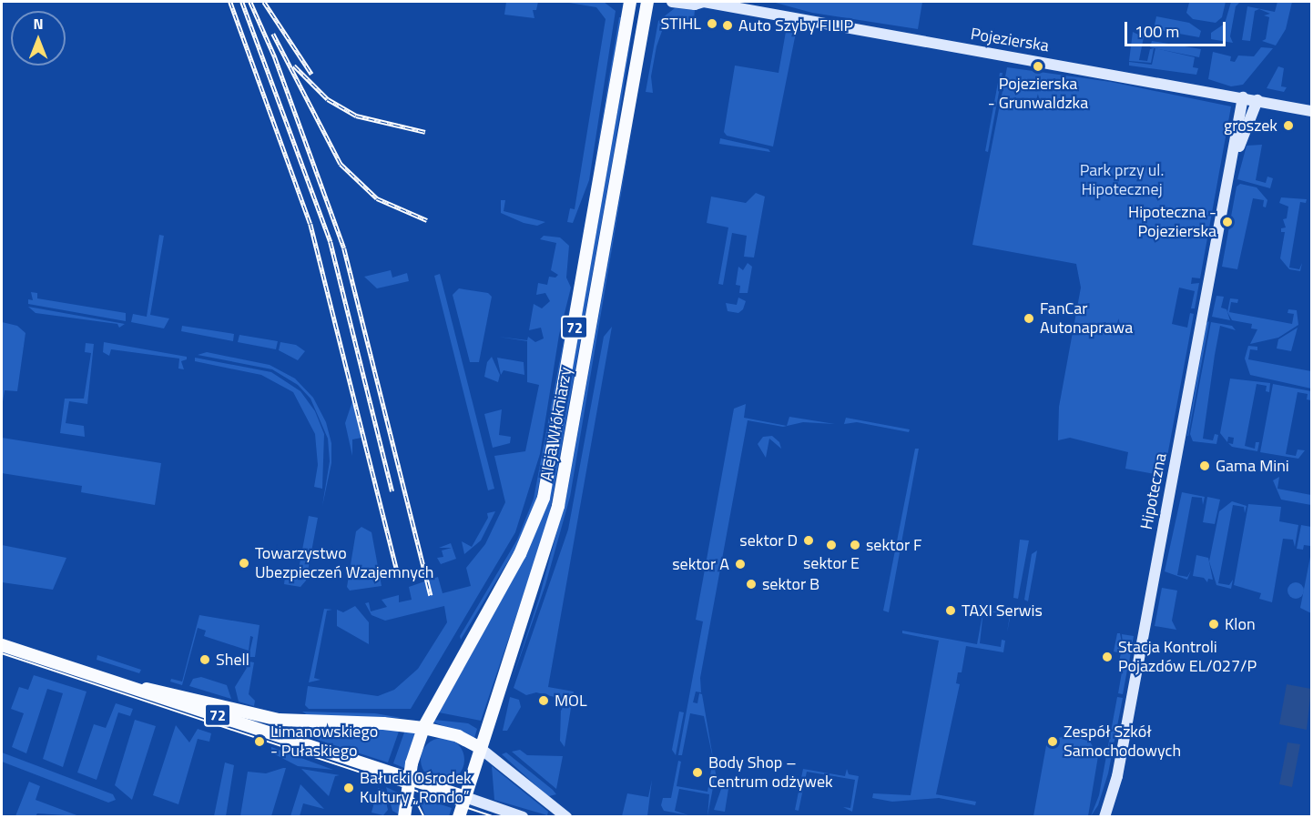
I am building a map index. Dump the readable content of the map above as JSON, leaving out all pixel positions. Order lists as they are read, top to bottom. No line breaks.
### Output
{"streets":{"main road":["72","Aleja Włókniarzy"],"street":["Pojezierska","Hipoteczna"]},"crossings":[["Pojezierska","Hipoteczna"],["72","Aleja Włókniarzy"]],"parks":["Park przy ul. Hipotecznej"],"places":["STIHL","Auto Szyby FILIP","Pojezierska - Grunwaldzka","groszek","Hipoteczna - Pojezierska","FanCar Autonaprawa","Gama Mini","sektor D","sektor E","sektor F","Towarzystwo Ubezpieczeń Wzajemnych","sektor A","sektor B","TAXI Serwis","Klon","Stacja Kontroli Pojazdów EL/027/P","Shell","MOL","Limanowskiego - Pułaskiego","Zespół Szkół Samochodowych","Body Shop – Centrum odżywek","Bałucki Ośrodek Kultury „Rondo”"],"scale_bar":"100 m","north":"top"}
